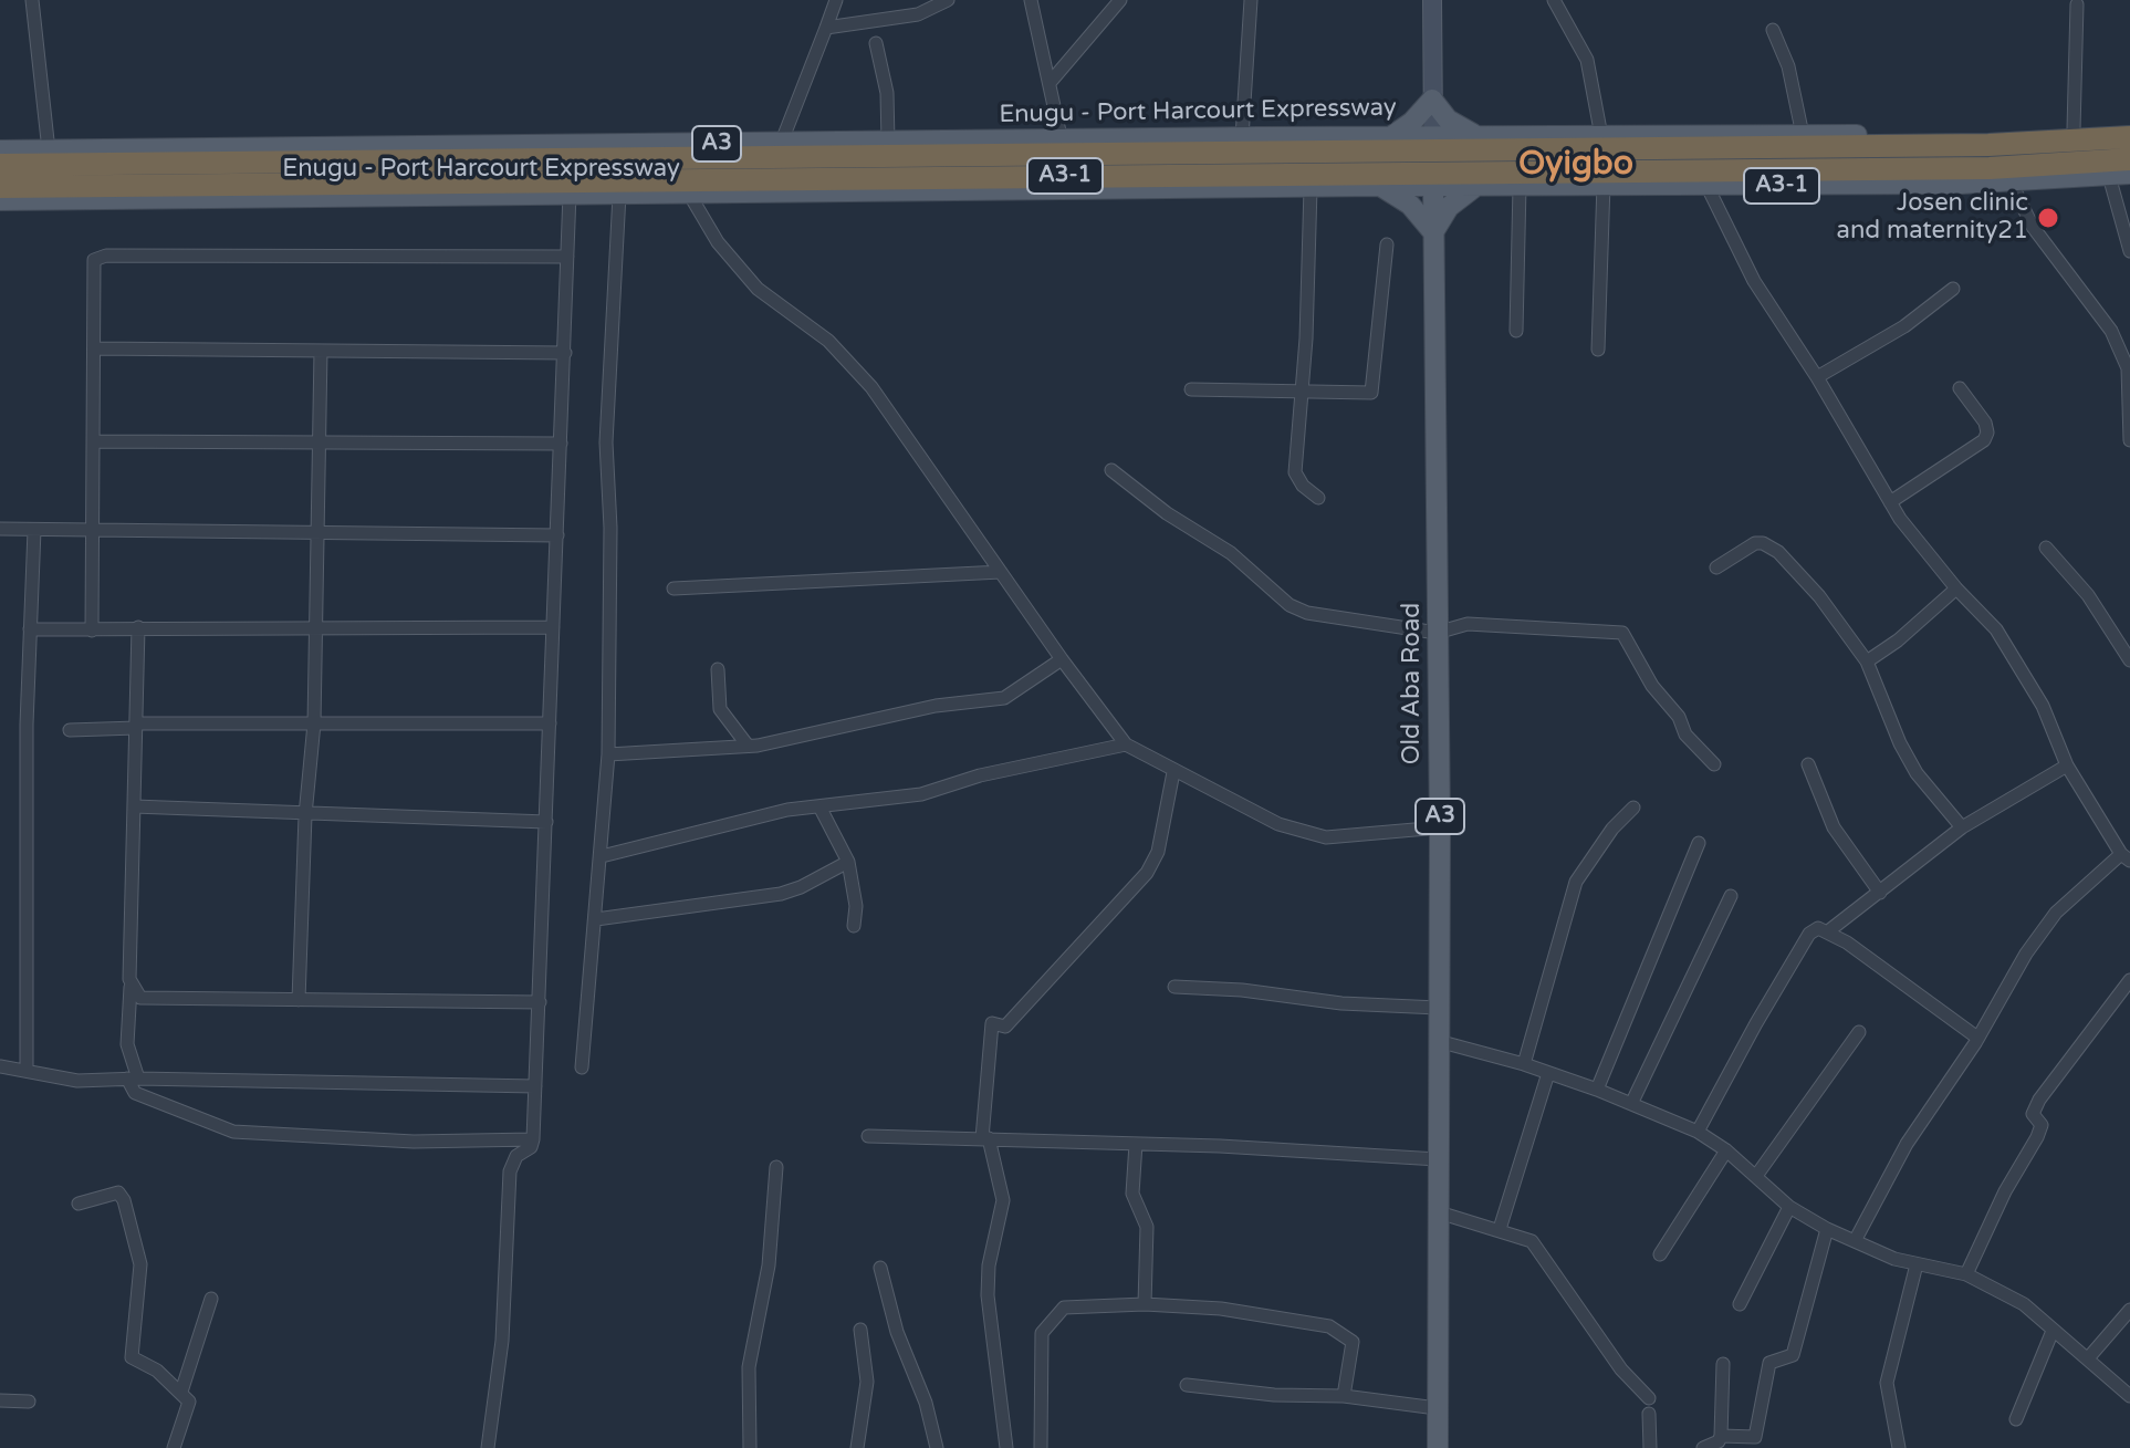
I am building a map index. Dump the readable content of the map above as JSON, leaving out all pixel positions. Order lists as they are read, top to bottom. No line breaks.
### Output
{"streets":{"highway":["Enugu - Port Harcourt Expressway","A3-1"],"main road":["A3","Old Aba Road"]},"crossings":[["Enugu - Port Harcourt Expressway","Old Aba Road"]],"districts":["Oyigbo"],"places":["Josen clinic and maternity21"]}
